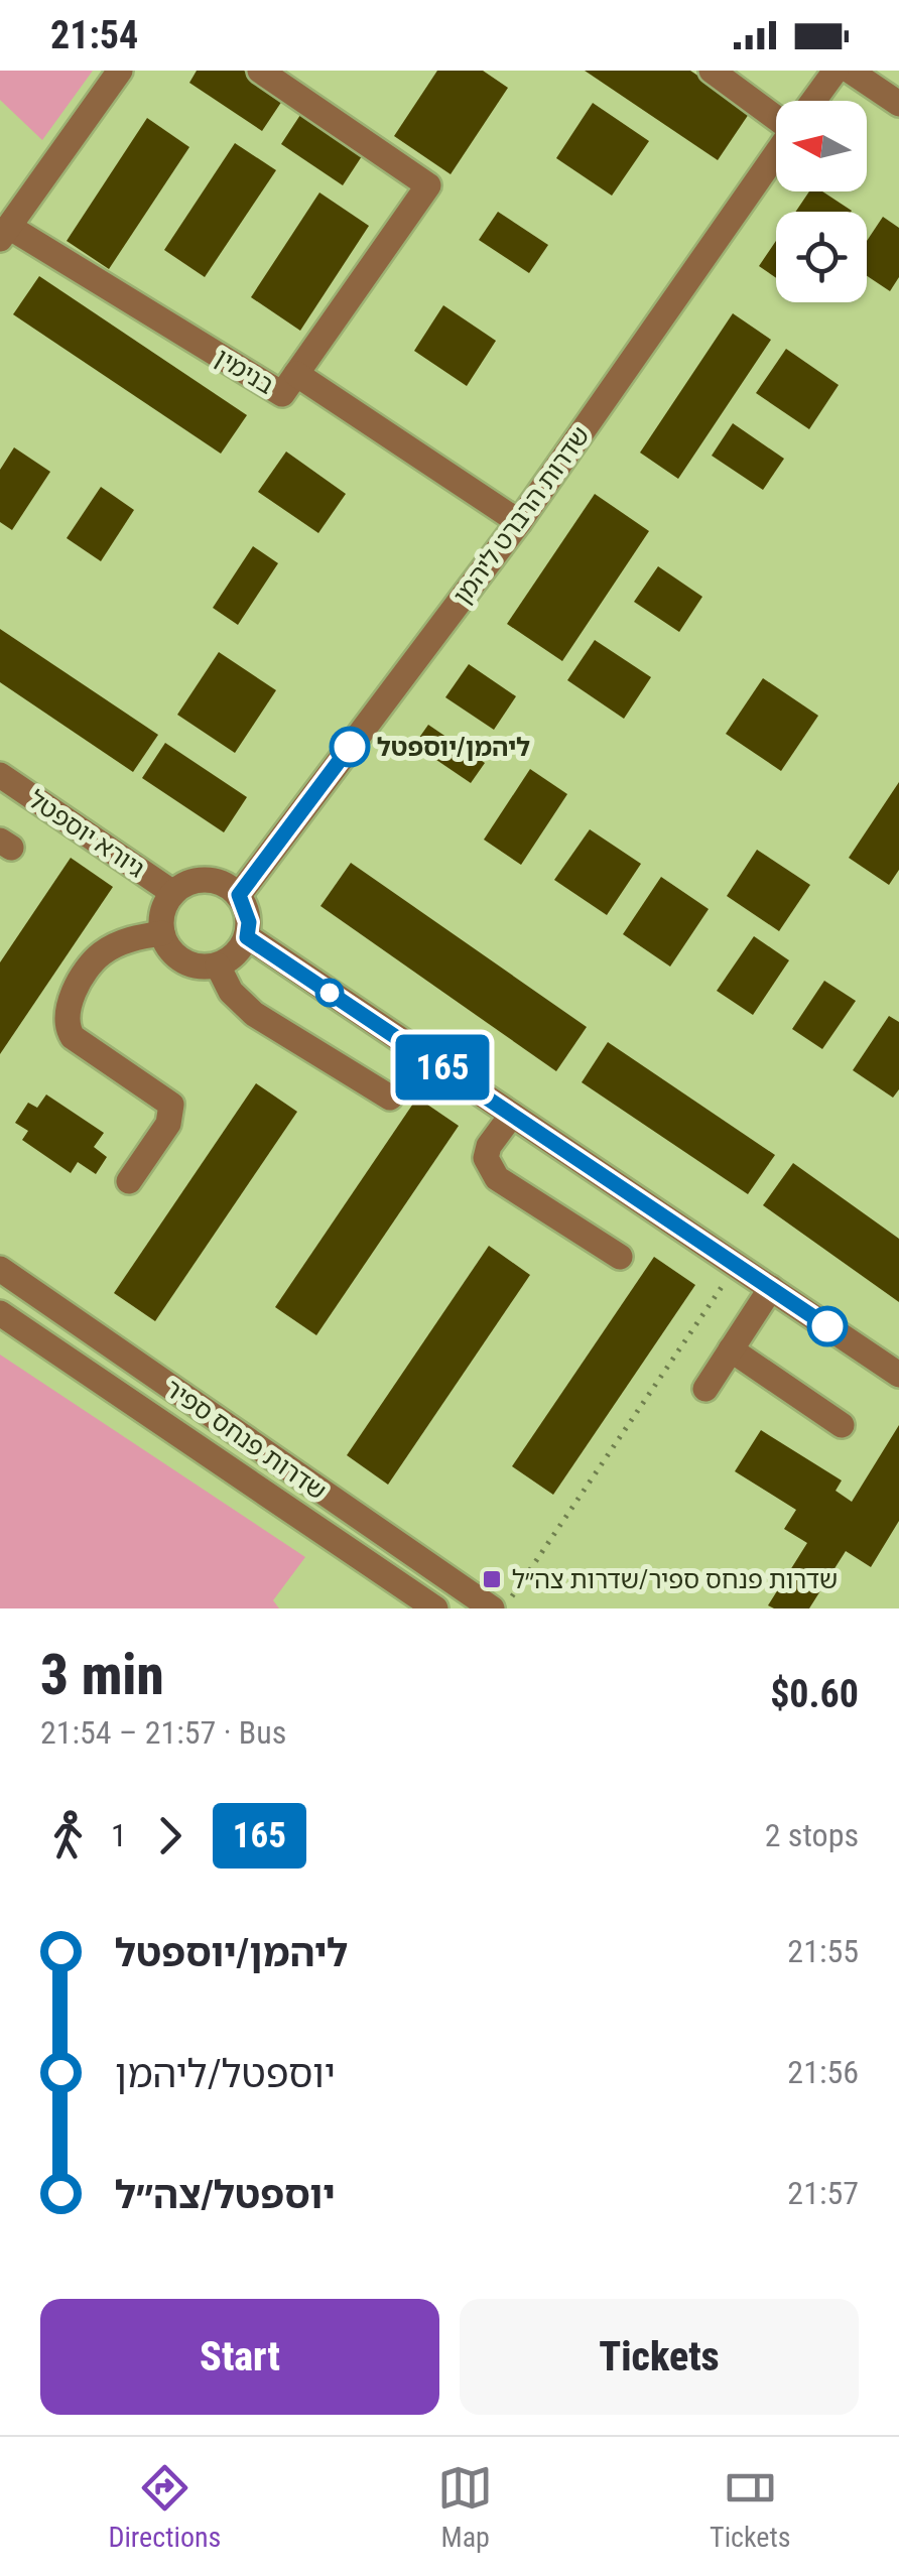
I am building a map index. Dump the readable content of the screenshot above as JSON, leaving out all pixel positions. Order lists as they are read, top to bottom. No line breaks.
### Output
{"streets":{"street":["בנימין","שדרות הרברט ליהמן","גיורא יוספטל","שדרות פנחס ספיר"]},"crossings":[["בנימין","שדרות הרברט ליהמן"],["שדרות הרברט ליהמן","גיורא יוספטל"]],"places":{"other":["ליהמן/יוספטל"],"transit":["שדרות פנחס ספיר/שדרות צה״ל"]},"lines":["bus line 165"],"north":"left","page":{"status":"21:54","on_map":"165","heading":["3 min","21:54 – 21:57 · Bus","$0.60"],"legs":["1","165","2 stops"],"list":[{"name":"ליהמן/יוספטל","value":"21:55"},{"name":"יוספטל/ליהמן","value":"21:56"},{"name":"יוספטל/צה״ל","value":"21:57"}],"buttons":["Start","Tickets"],"tabs":["Directions","Map","Tickets"]}}
